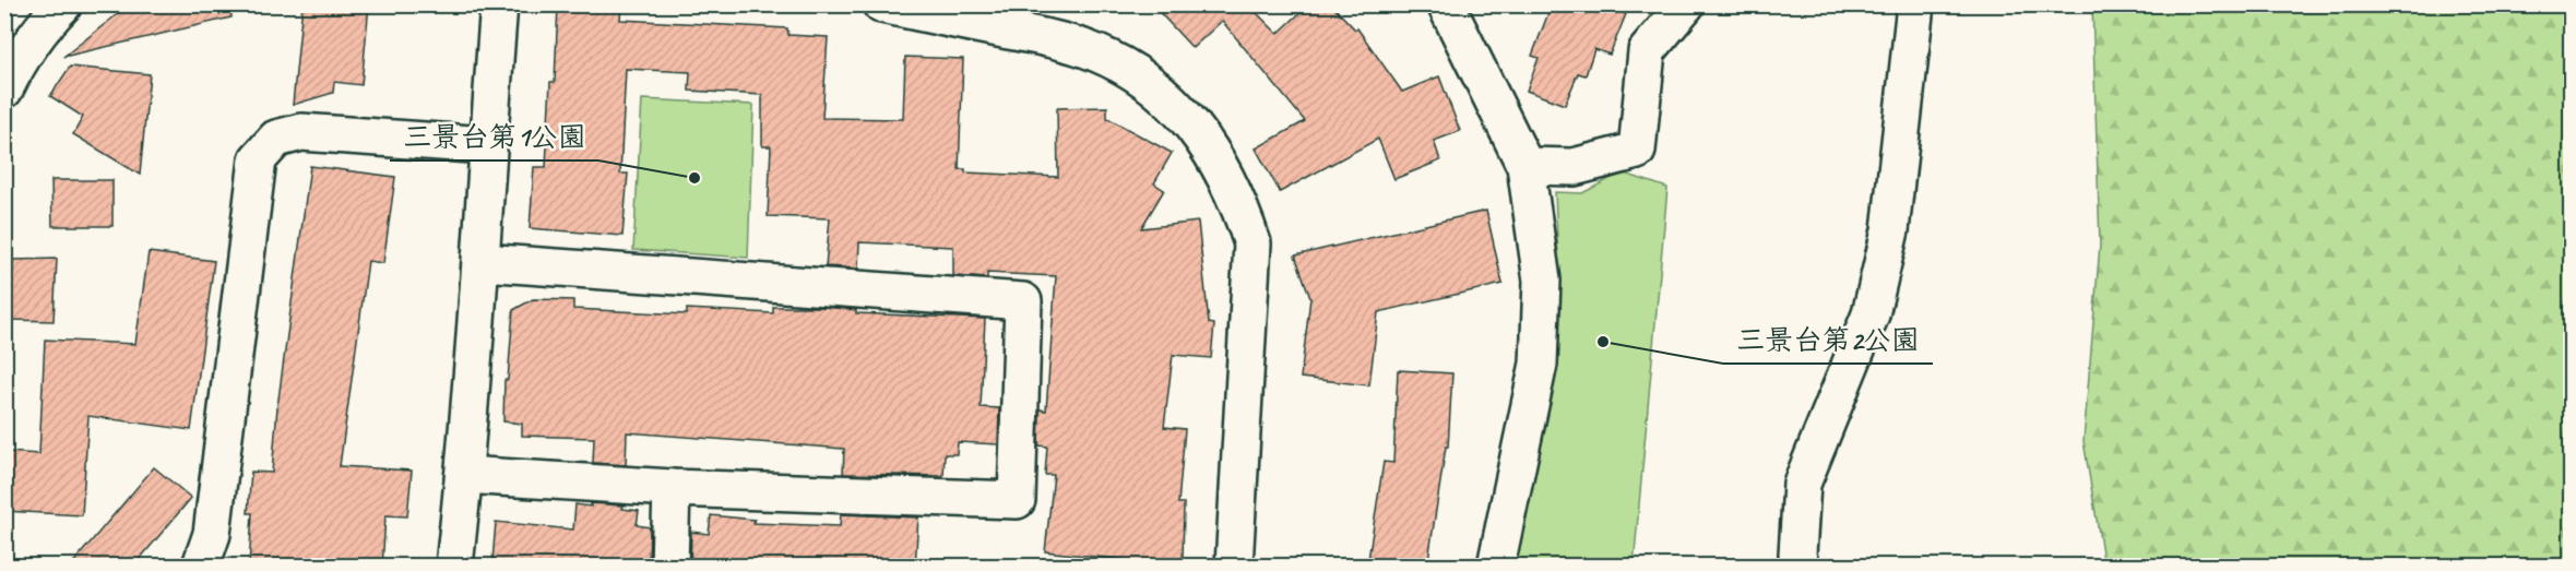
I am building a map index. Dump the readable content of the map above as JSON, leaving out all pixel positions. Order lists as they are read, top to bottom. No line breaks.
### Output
{"places":["三景台第1公園","三景台第2公園"]}
